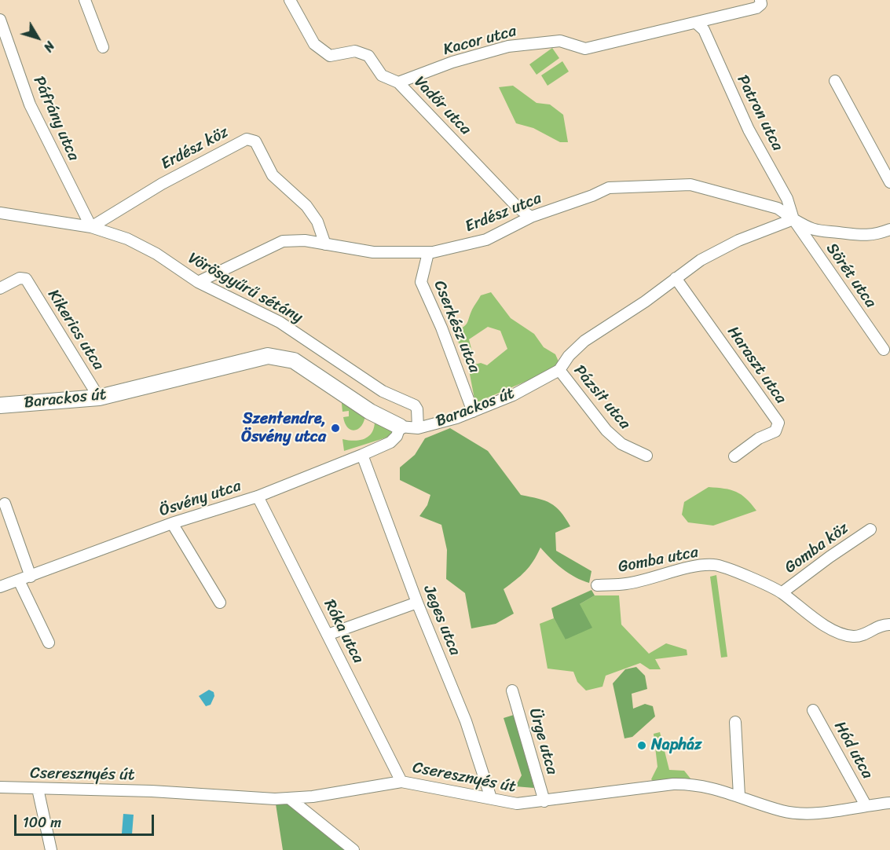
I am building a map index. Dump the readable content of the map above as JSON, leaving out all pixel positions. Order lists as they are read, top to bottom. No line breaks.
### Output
{"streets":{"street":["Kacor utca","Vadőr utca","Patron utca","Páfrány utca","Erdész köz","Erdész utca","Sörét utca","Vörösgyűrű sétány","Cserkész utca","Kikerics utca","Haraszt utca","Pázsit utca","Barackos út","Ösvény utca","Gomba köz","Gomba utca","Jeges utca","Róka utca","Ürge utca","Hód utca","Cseresznyés út"]},"crossings":[["Kacor utca","Vadőr utca"],["Kacor utca","Patron utca"],["Vadőr utca","Erdész utca"],["Patron utca","Erdész utca"],["Patron utca","Sörét utca"],["Patron utca","Barackos út"],["Páfrány utca","Erdész köz"],["Páfrány utca","Vörösgyűrű sétány"],["Erdész köz","Erdész utca"],["Erdész köz","Vörösgyűrű sétány"],["Erdész utca","Sörét utca"],["Erdész utca","Vörösgyűrű sétány"],["Erdész utca","Cserkész utca"],["Erdész utca","Barackos út"],["Sörét utca","Barackos út"],["Vörösgyűrű sétány","Barackos út"],["Cserkész utca","Barackos út"],["Kikerics utca","Barackos út"],["Haraszt utca","Barackos út"],["Pázsit utca","Barackos út"],["Barackos út","Ösvény utca"],["Ösvény utca","Jeges utca"],["Ösvény utca","Róka utca"],["Gomba köz","Gomba utca"],["Jeges utca","Cseresznyés út"],["Róka utca","Cseresznyés út"],["Ürge utca","Cseresznyés út"],["Hód utca","Cseresznyés út"]],"places":["Szentendre, Ösvény utca","Napház"],"scale_bar":"100 m","north":"bottom right"}
